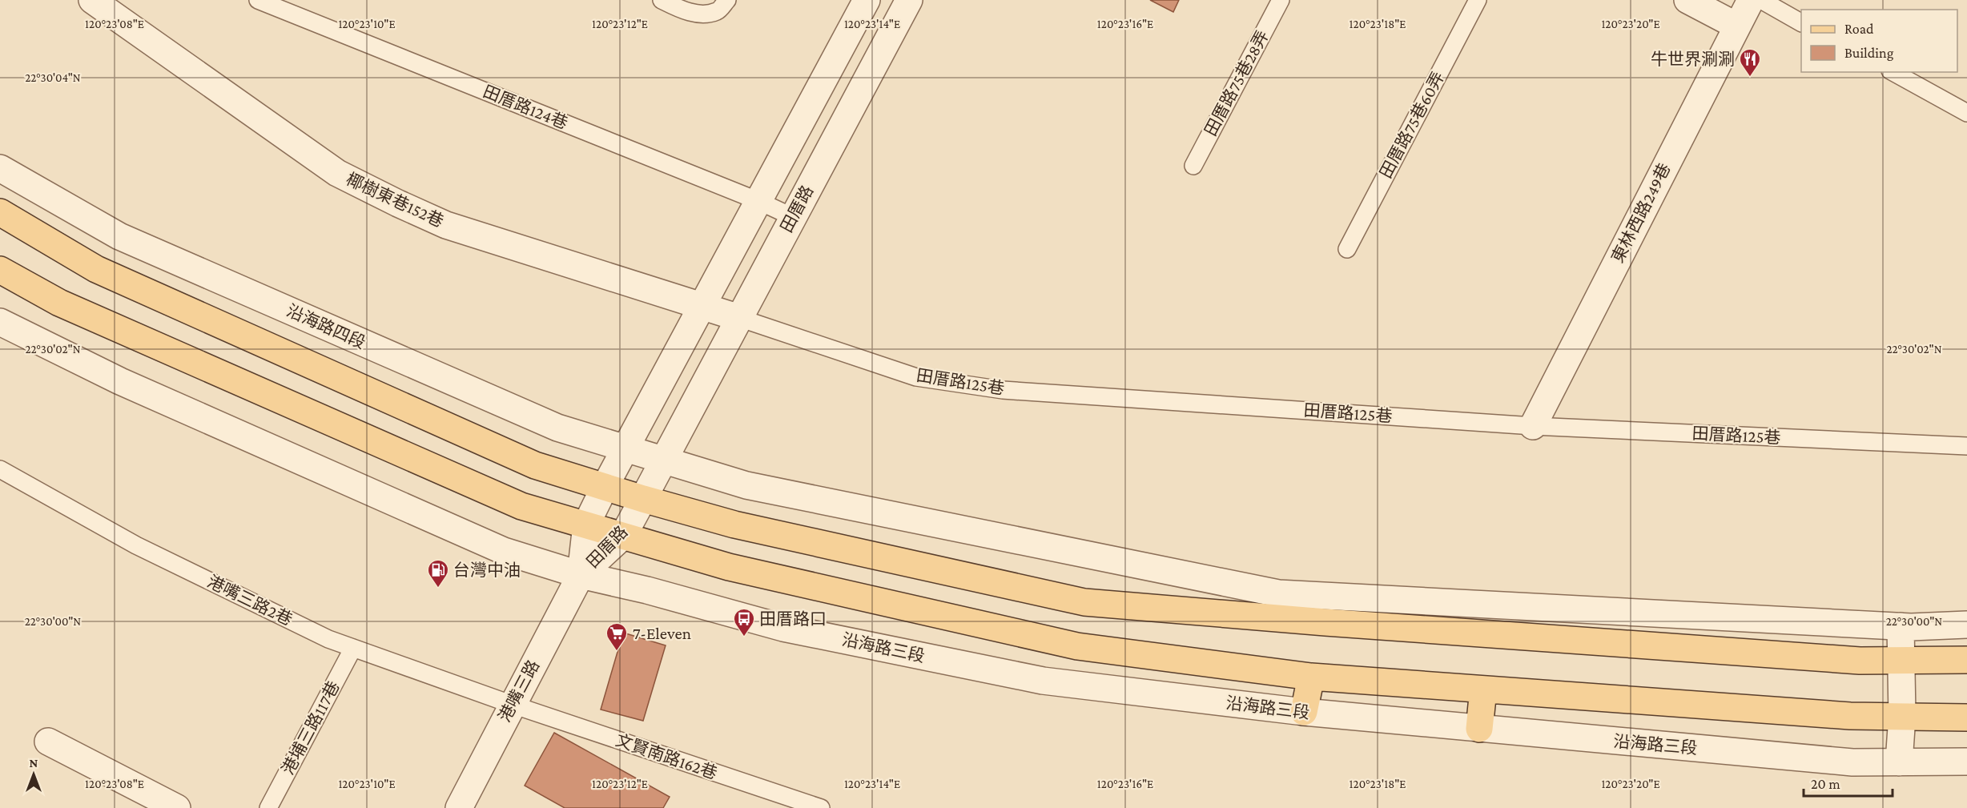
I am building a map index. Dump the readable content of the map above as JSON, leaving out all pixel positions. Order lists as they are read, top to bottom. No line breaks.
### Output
{"streets":{"street":["椰樹東巷152巷","田厝路","東林西路249巷","沿海路四段","沿海路三段","港嘴三路"],"lane":["田厝路75巷28弄","田厝路124巷","田厝路75巷60弄","田厝路125巷","港嘴三路2巷","港埔三路117巷","文賢南路162巷"]},"crossings":[["田厝路124巷","田厝路"],["椰樹東巷152巷","田厝路"],["椰樹東巷152巷","田厝路125巷"],["田厝路","沿海路四段"],["田厝路","田厝路125巷"],["田厝路","沿海路三段"],["田厝路","港嘴三路"],["東林西路249巷","田厝路125巷"],["港嘴三路2巷","港嘴三路"],["港嘴三路2巷","港埔三路117巷"],["港嘴三路2巷","文賢南路162巷"],["沿海路三段","港嘴三路"],["港嘴三路","文賢南路162巷"]],"places":{"restaurant":["牛世界涮涮"],"fuel station":["台灣中油"],"bus stop":["田厝路口"],"supermarket":["7-Eleven"]},"legend":["Road","Building"],"scale_bar":"20 m","north":"top","coordinates":["120°23'08\"E","120°23'10\"E","120°23'12\"E","120°23'14\"E","120°23'16\"E","120°23'18\"E","120°23'20\"E","22°30'04\"N","22°30'02\"N","22°30'00\"N"]}
